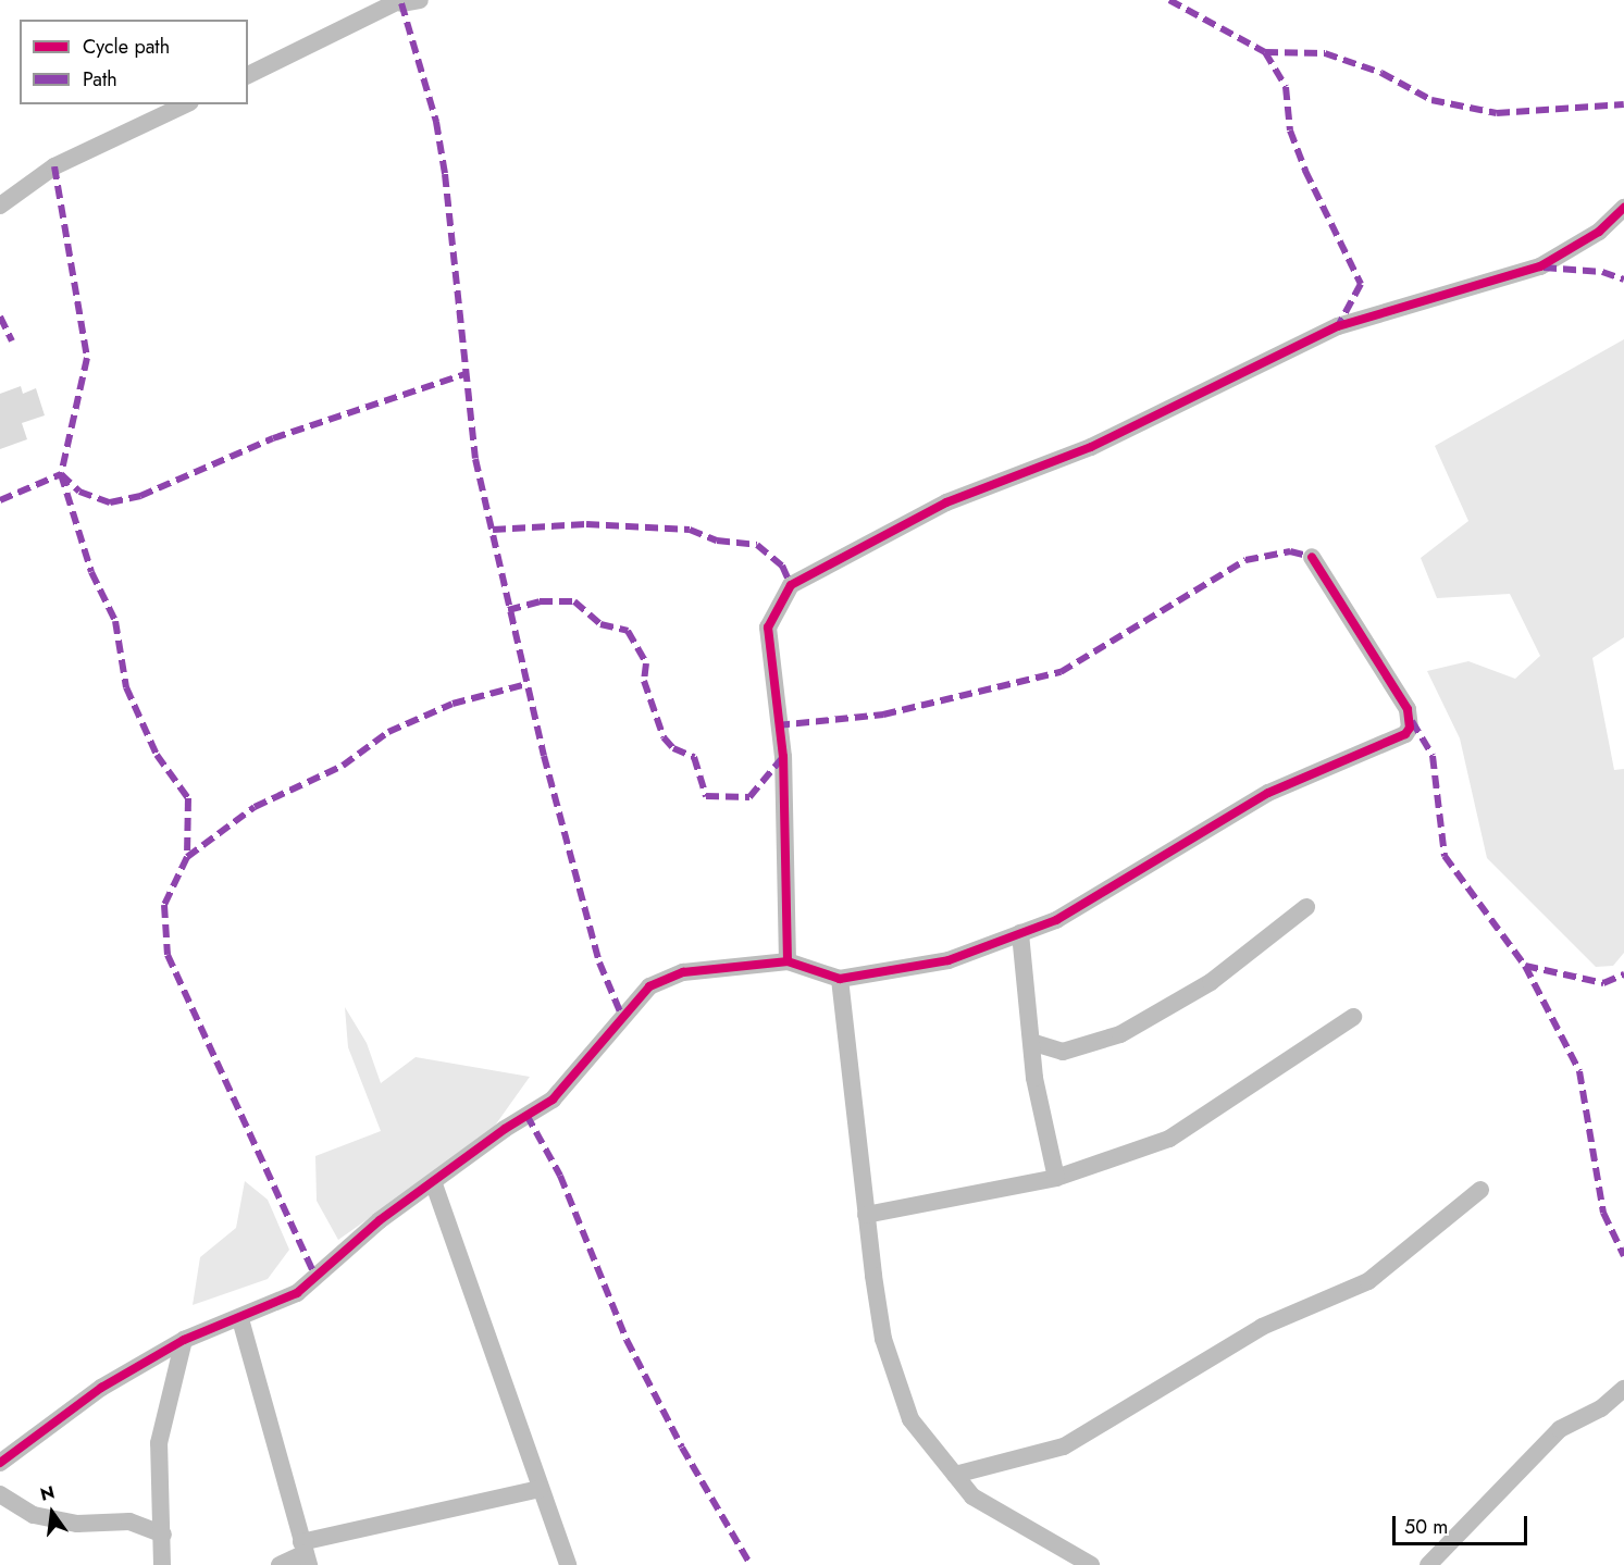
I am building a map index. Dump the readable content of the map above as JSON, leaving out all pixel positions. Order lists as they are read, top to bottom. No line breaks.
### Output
{"legend":["Cycle path","Path"],"scale_bar":"50 m","north":"top"}
